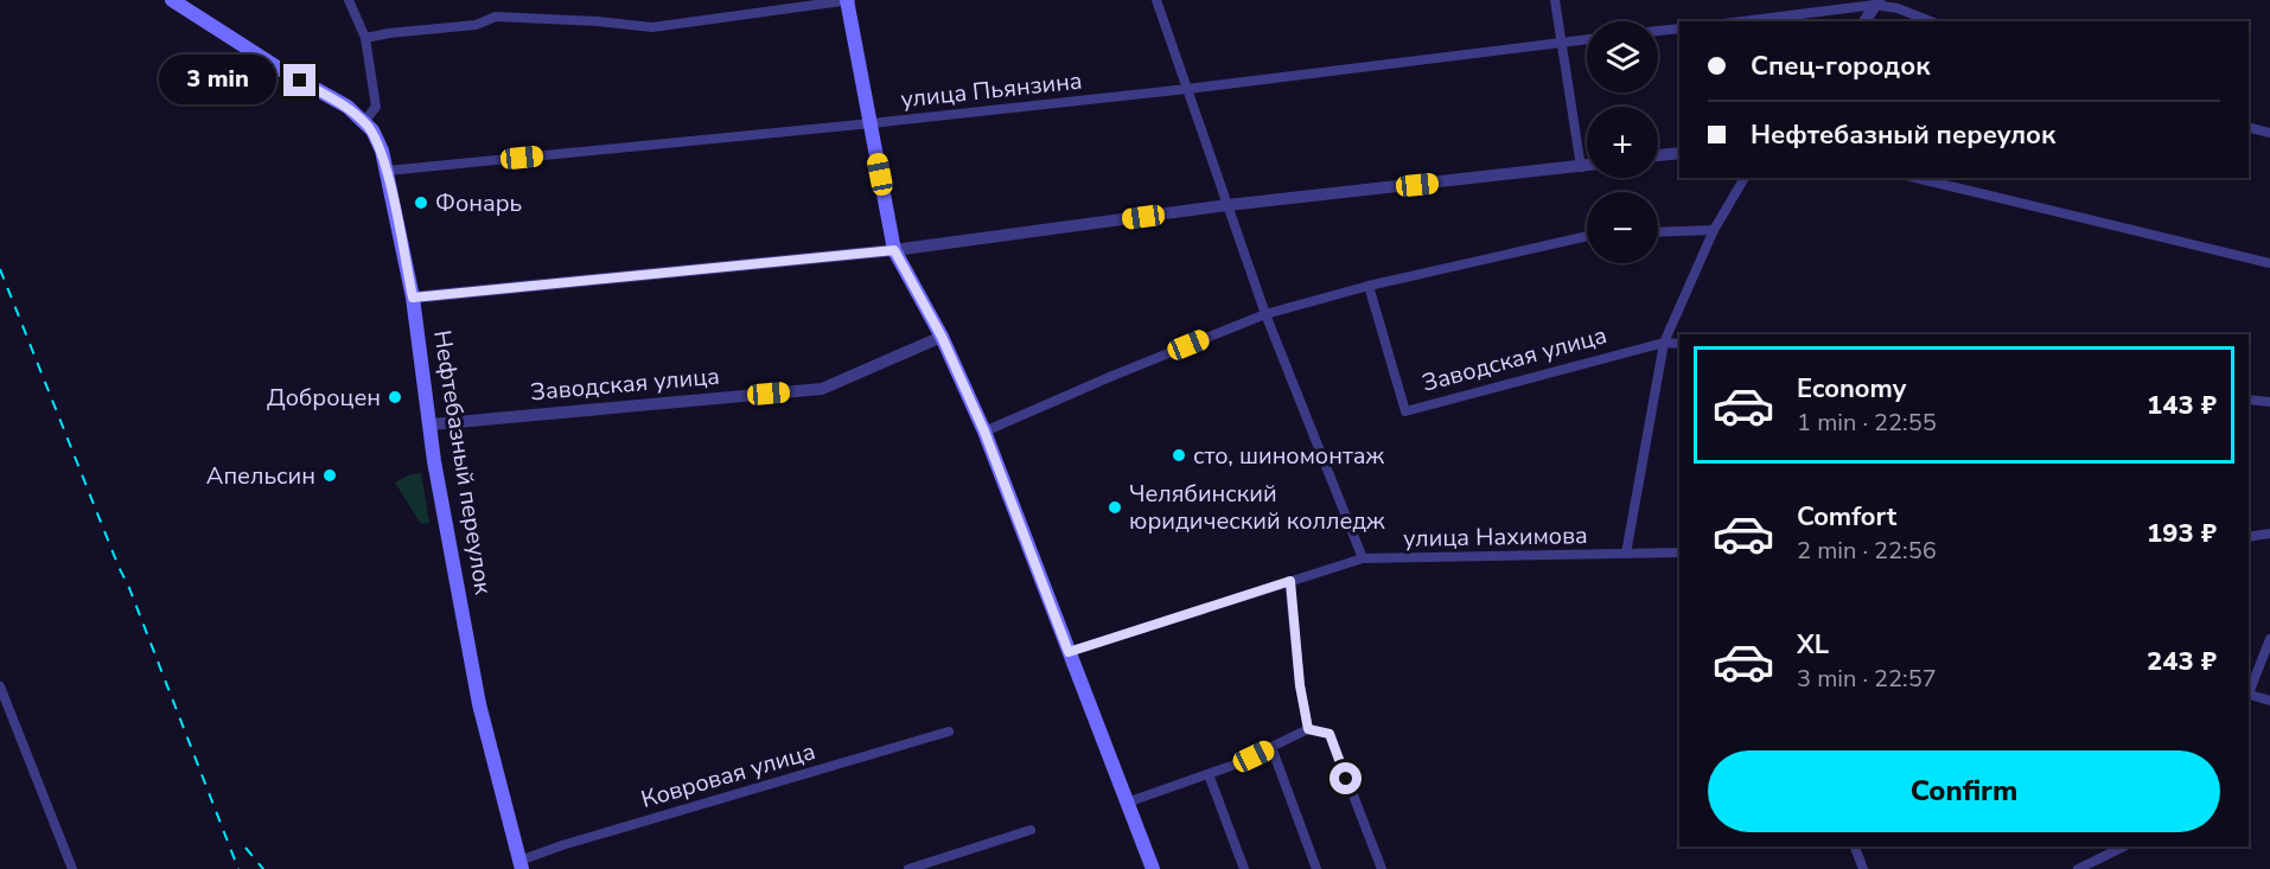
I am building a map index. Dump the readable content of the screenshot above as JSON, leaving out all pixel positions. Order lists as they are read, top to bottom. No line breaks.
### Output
{"streets":{"main road":["Нефтебазный переулок"],"street":["улица Пьянзина","Заводская улица","улица Нахимова","Ковровая улица"]},"crossings":[["улица Пьянзина","Нефтебазный переулок"],["Заводская улица","Нефтебазный переулок"],["Нефтебазный переулок","Ковровая улица"]],"places":["Фонарь","Доброцен","сто, шиномонтаж","Апельсин","Челябинский юридический колледж"],"page":{"map_buttons":["+","−"],"banner":["Спец-городок","Нефтебазный переулок"],"bubble":"3 min","list":[{"name":"Economy","note":"1 min · 22:55","value":"143 ₽"},{"name":"Comfort","note":"2 min · 22:56","value":"193 ₽"},{"name":"XL","note":"3 min · 22:57","value":"243 ₽"}],"buttons":"Confirm"}}
